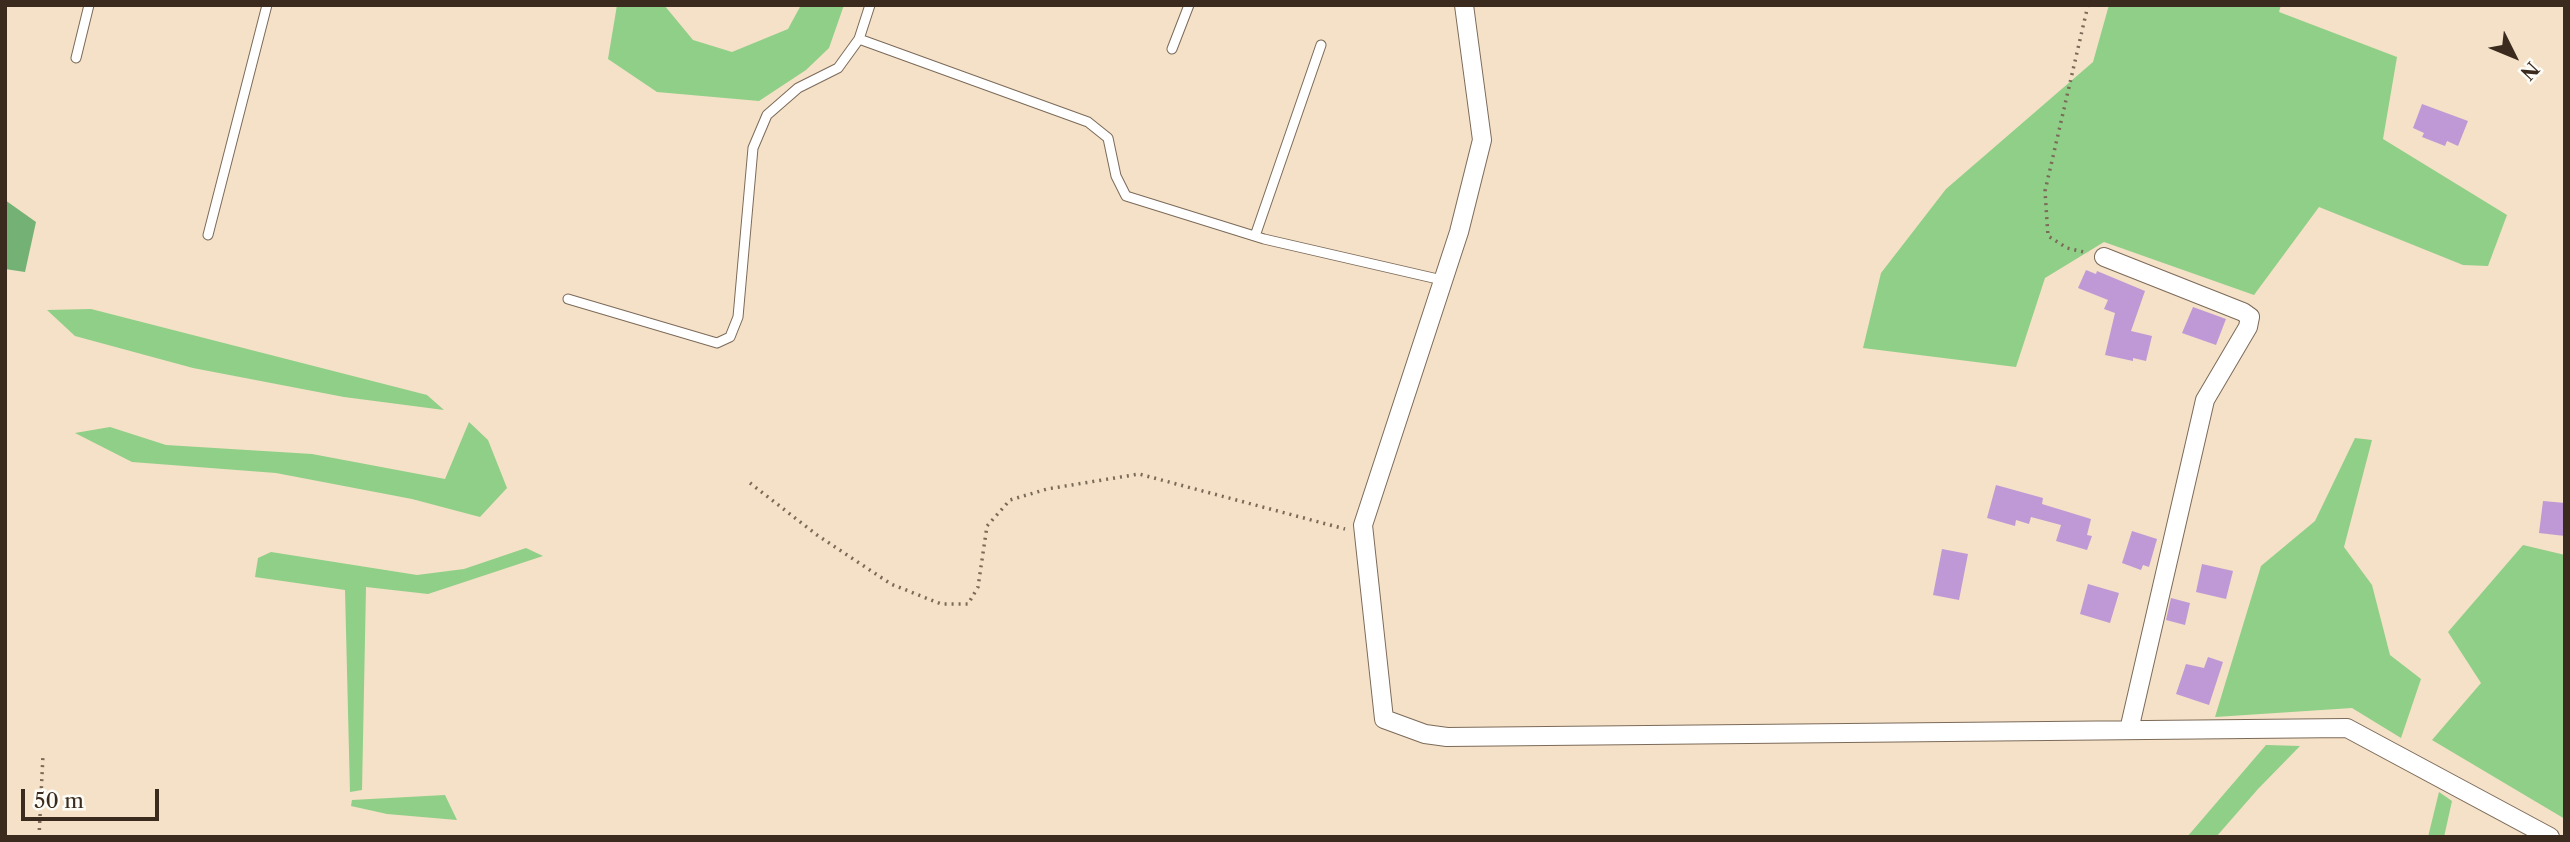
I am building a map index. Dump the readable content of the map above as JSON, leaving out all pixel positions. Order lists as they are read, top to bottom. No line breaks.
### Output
{"scale_bar":"50 m","north":"bottom right"}
